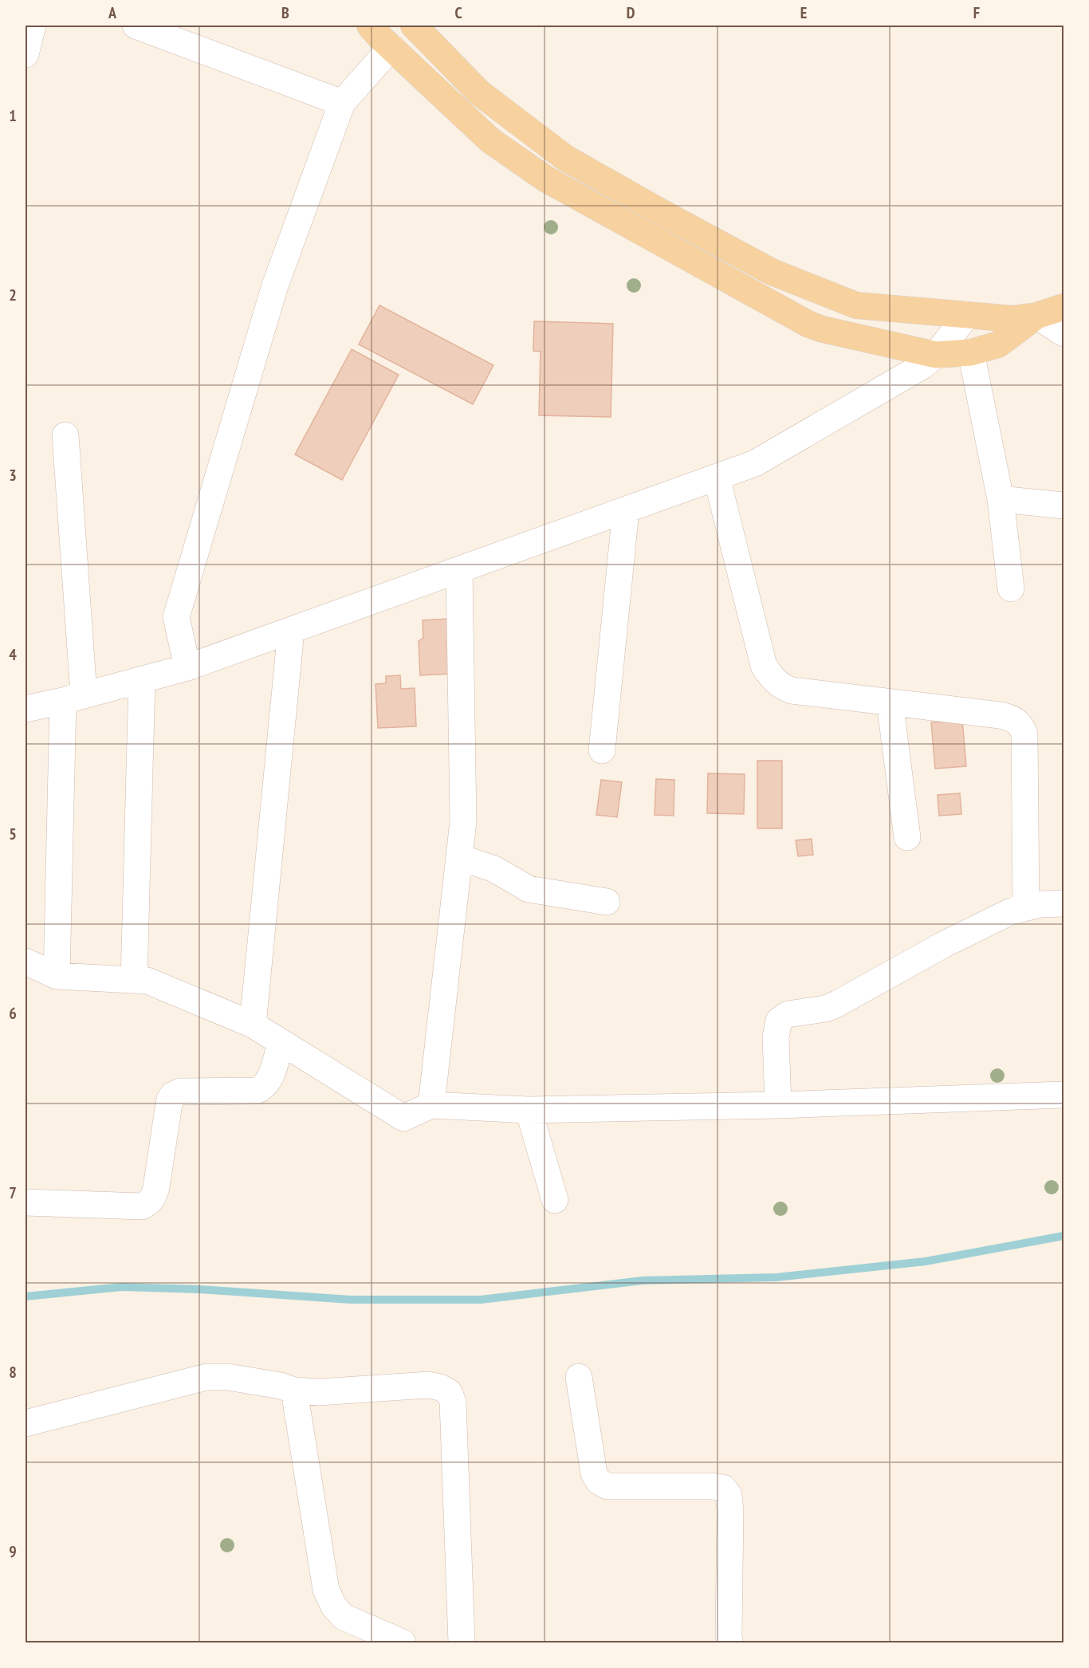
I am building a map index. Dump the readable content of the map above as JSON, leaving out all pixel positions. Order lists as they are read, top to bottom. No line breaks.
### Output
{"grid":{"columns":["A","B","C","D","E","F"],"rows":["1","2","3","4","5","6","7","8","9"]}}
